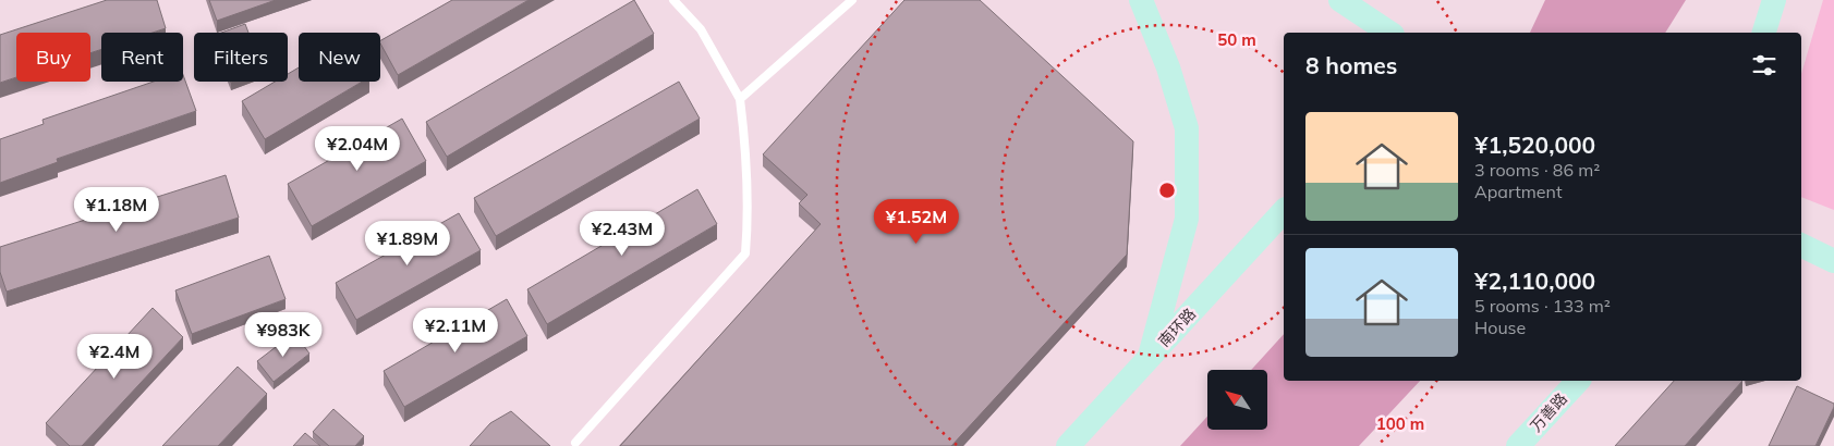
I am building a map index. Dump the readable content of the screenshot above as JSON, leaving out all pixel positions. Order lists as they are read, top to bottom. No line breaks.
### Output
{"streets":{"main road":["南环路","万善路"]},"north":"top left","page":{"chip":["Buy","Rent","Filters","New"],"heading":"8 homes","list":[{"name":"¥1,520,000","note":"3 rooms · 86 m² · Apartment"},{"name":"¥2,110,000","note":"5 rooms · 133 m² · House"}],"price":["¥2.04M","¥1.18M","¥1.52M","¥2.43M","¥1.89M","¥2.11M","¥983K","¥2.4M"]},"rings":["50 m","100 m"]}
